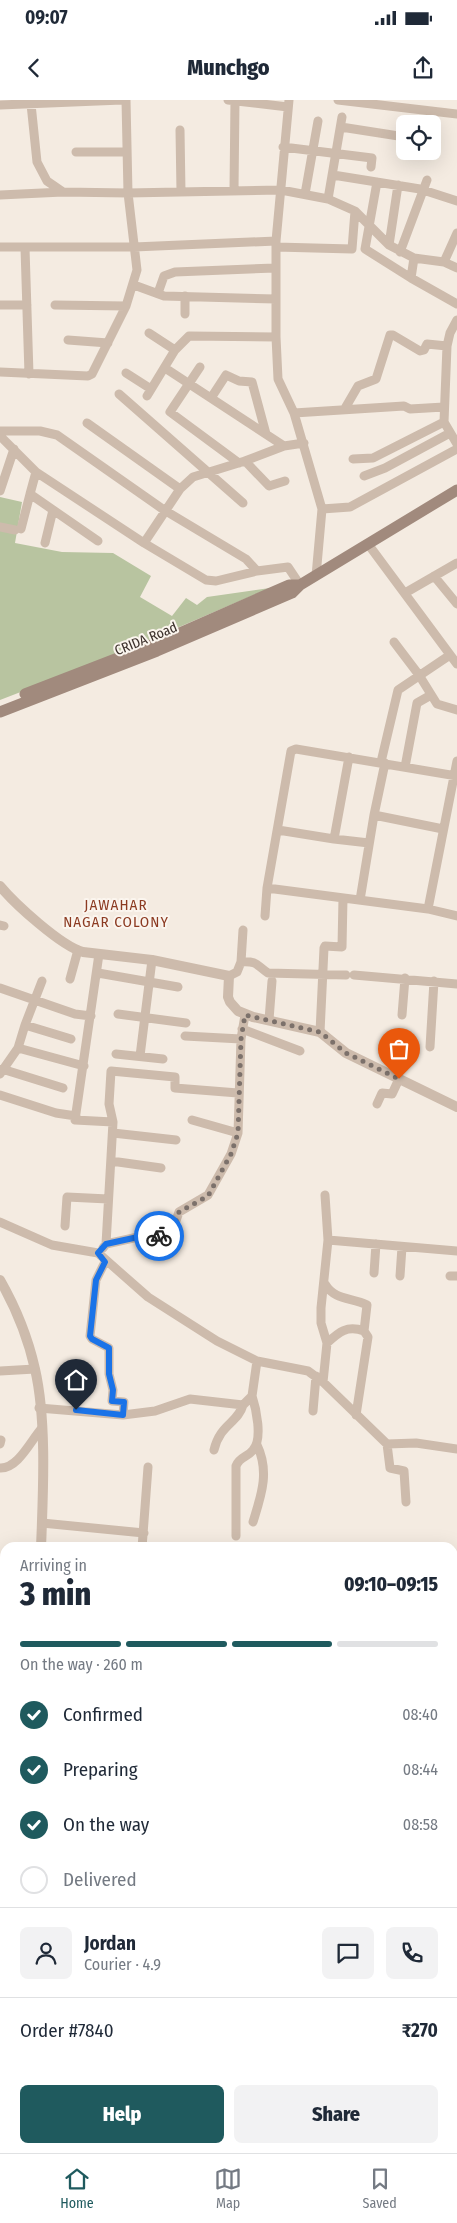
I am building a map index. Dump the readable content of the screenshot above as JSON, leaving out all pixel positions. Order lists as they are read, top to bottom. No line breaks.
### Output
{"streets":{"main road":["CRIDA Road"]},"districts":["JAWAHAR NAGAR COLONY"],"page":{"status":"09:07","header":"Munchgo","heading":["3 min","Arriving in","09:10–09:15"],"panel":["Jordan","Courier · 4.9","Order #7840","₹270"],"bar":"On the way · 260 m","list":[["Confirmed","08:40"],["Preparing","08:44"],["On the way","08:58"],"Delivered"],"buttons":["Help","Share"],"tabs":["Home","Map","Saved"]}}
